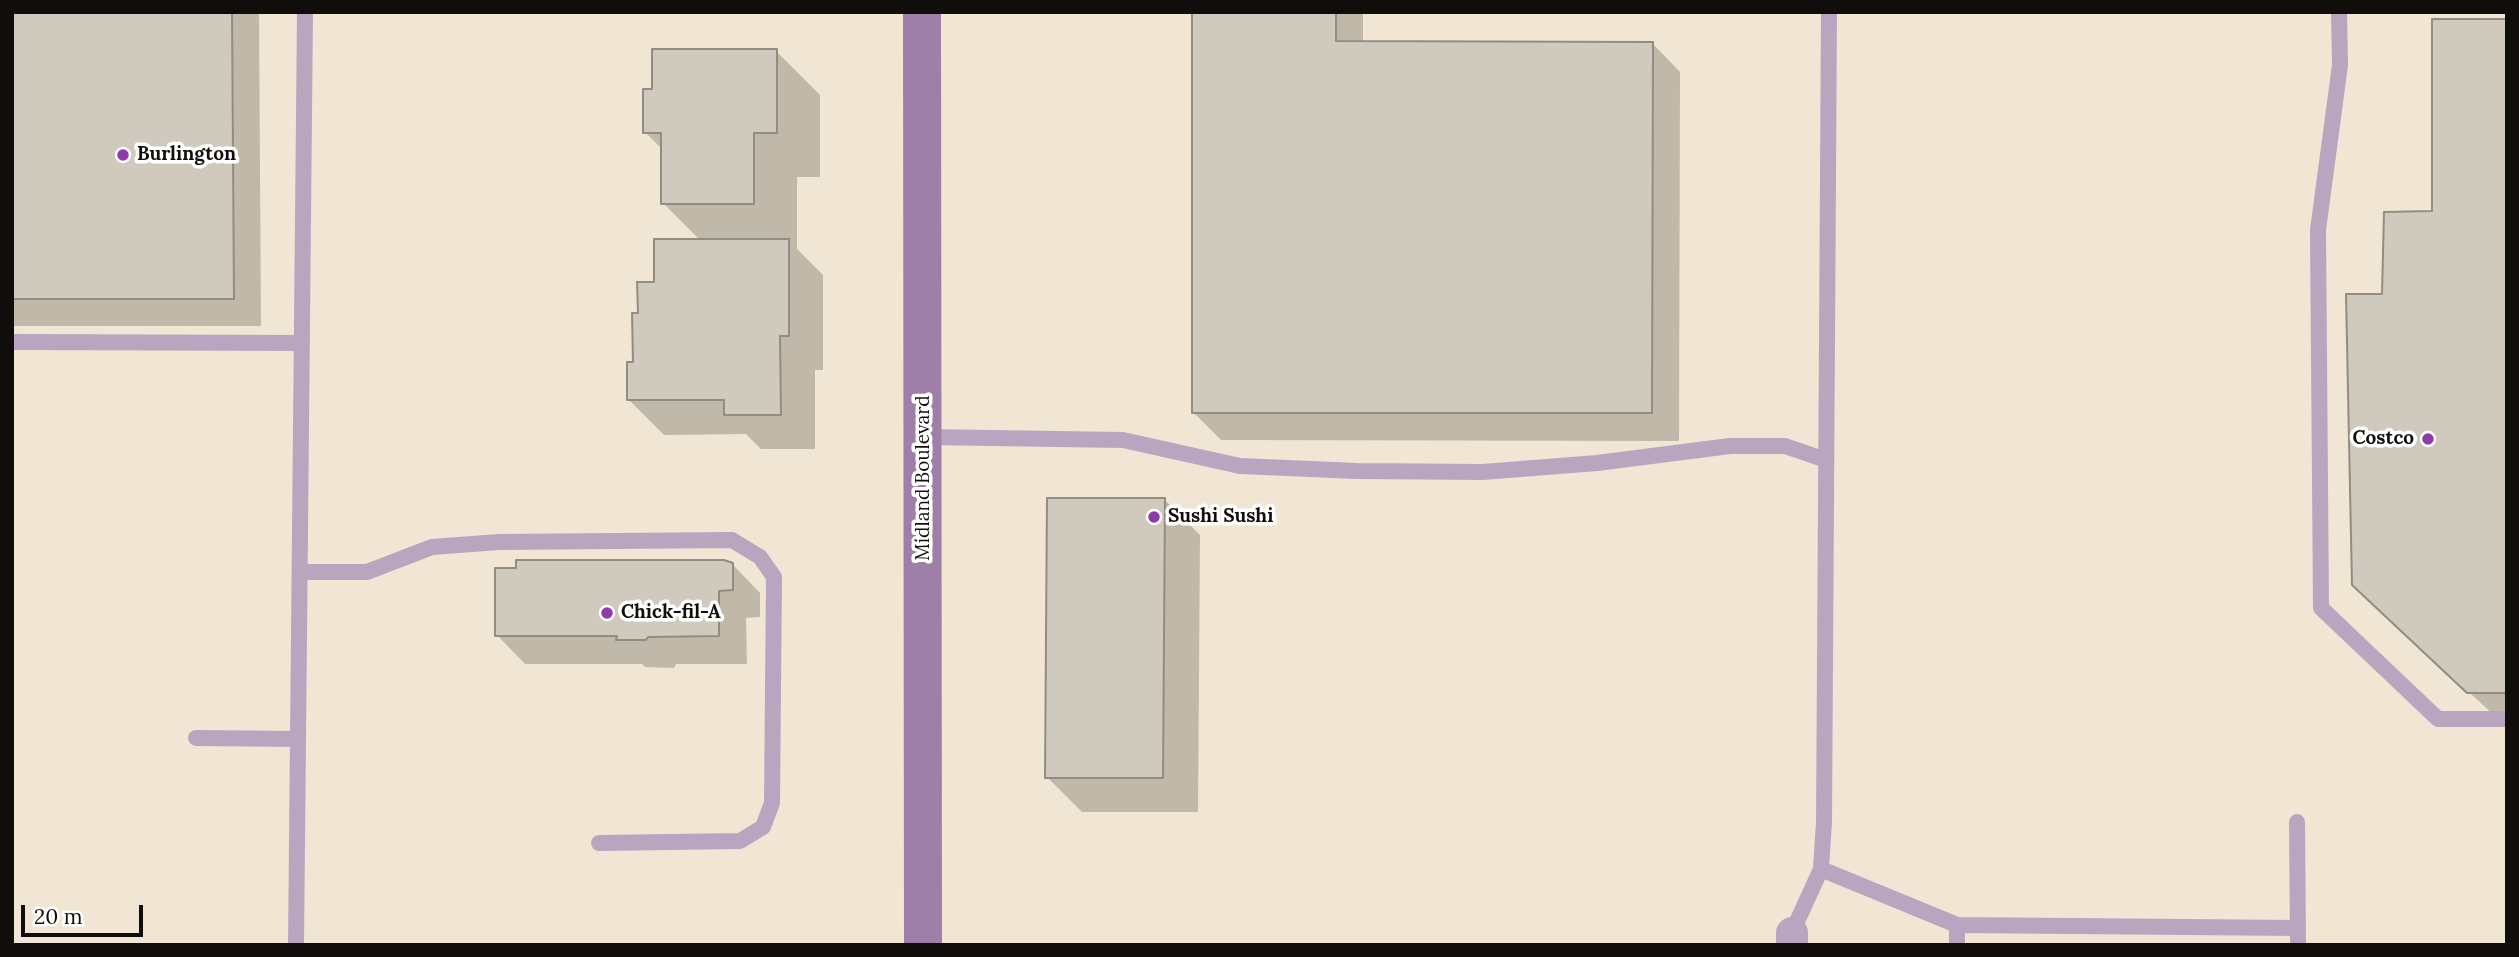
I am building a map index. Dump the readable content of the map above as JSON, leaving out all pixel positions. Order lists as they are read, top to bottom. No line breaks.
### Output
{"streets":{"main road":["Midland Boulevard"]},"places":["Burlington","Costco","Sushi Sushi","Chick-fil-A"],"scale_bar":"20 m"}
